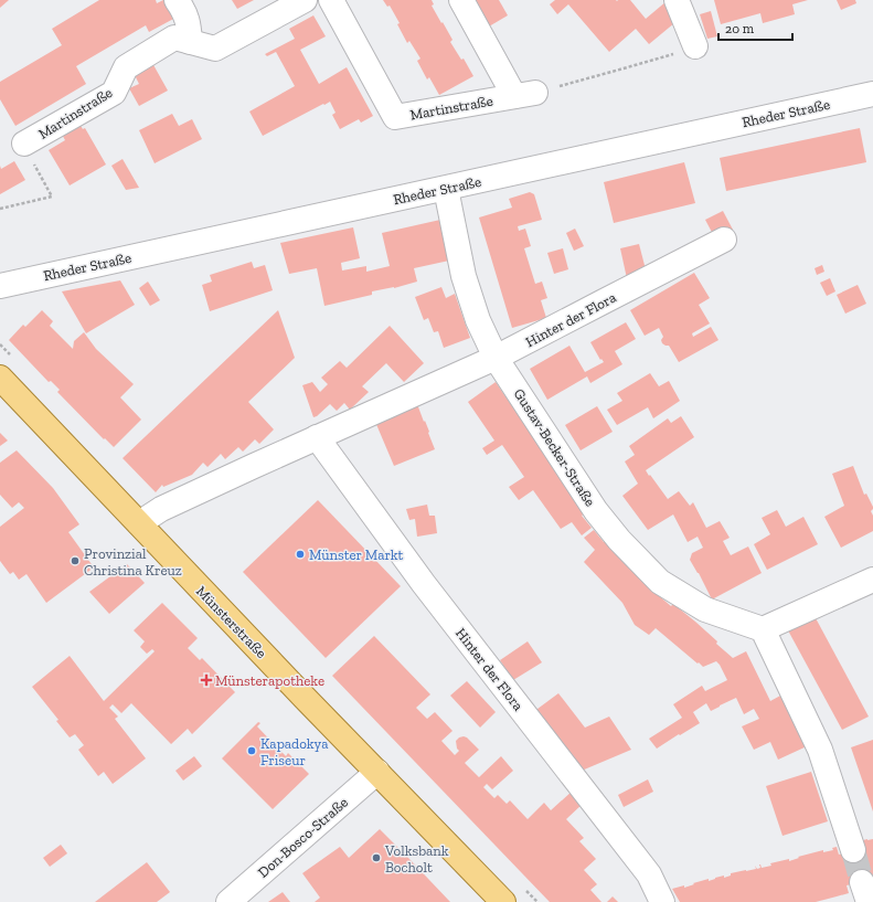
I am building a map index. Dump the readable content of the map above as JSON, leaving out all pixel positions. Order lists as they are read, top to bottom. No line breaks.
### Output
{"streets":{"main road":["Münsterstraße"],"street":["Martinstraße","Rheder Straße","Hinter der Flora","Gustav-Becker-Straße","Don-Bosco-Straße"]},"crossings":[["Rheder Straße","Gustav-Becker-Straße"],["Hinter der Flora","Gustav-Becker-Straße"],["Hinter der Flora","Münsterstraße"],["Münsterstraße","Don-Bosco-Straße"]],"places":{"other":["Münster Markt","Provinzial Christina Kreuz","Kapadokya Friseur","Volksbank Bocholt"],"health":["Münsterapotheke"]},"scale_bar":"20 m"}
